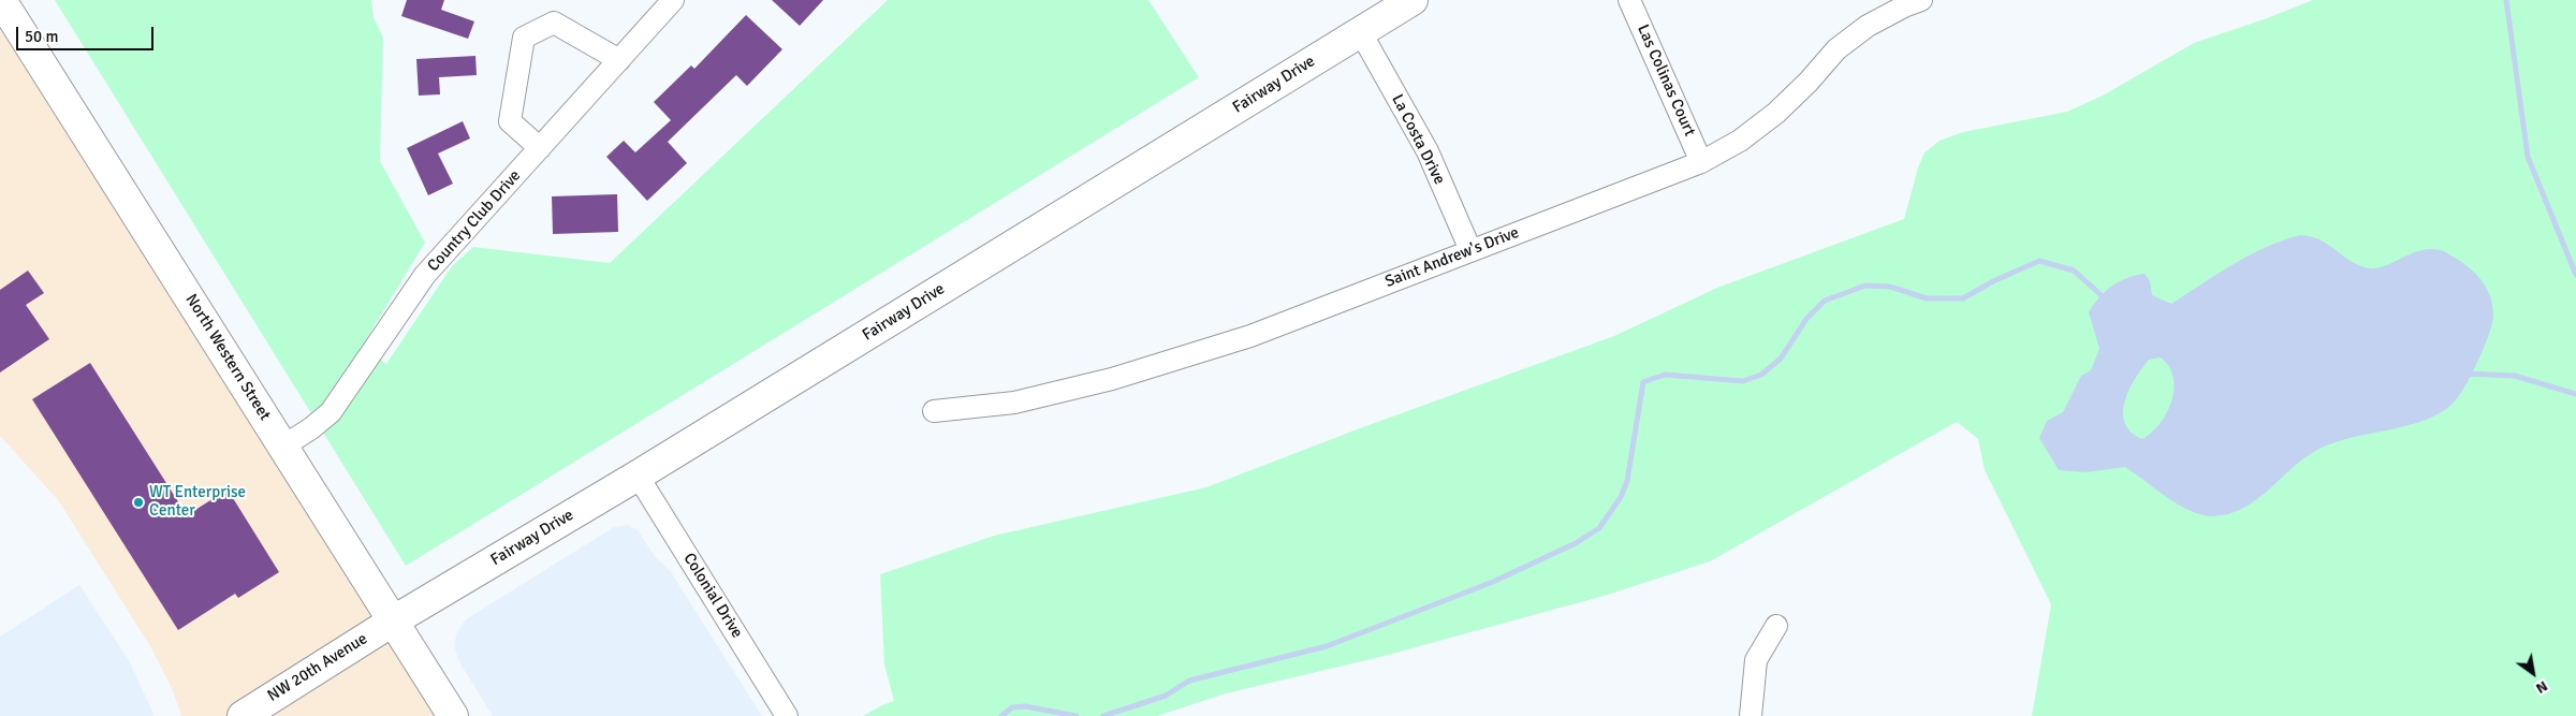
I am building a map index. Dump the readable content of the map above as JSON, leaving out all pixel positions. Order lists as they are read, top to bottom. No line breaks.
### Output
{"streets":{"main road":["Fairway Drive","North Western Street","NW 20th Avenue"],"street":["Las Colinas Court","La Costa Drive","Country Club Drive","Saint Andrew's Drive","Colonial Drive"]},"crossings":[["Las Colinas Court","Saint Andrew's Drive"],["Fairway Drive","La Costa Drive"],["Fairway Drive","North Western Street"],["Fairway Drive","Colonial Drive"],["Fairway Drive","NW 20th Avenue"],["La Costa Drive","Saint Andrew's Drive"],["Country Club Drive","North Western Street"],["North Western Street","NW 20th Avenue"]],"places":["WT Enterprise Center"],"scale_bar":"50 m","north":"bottom right"}
